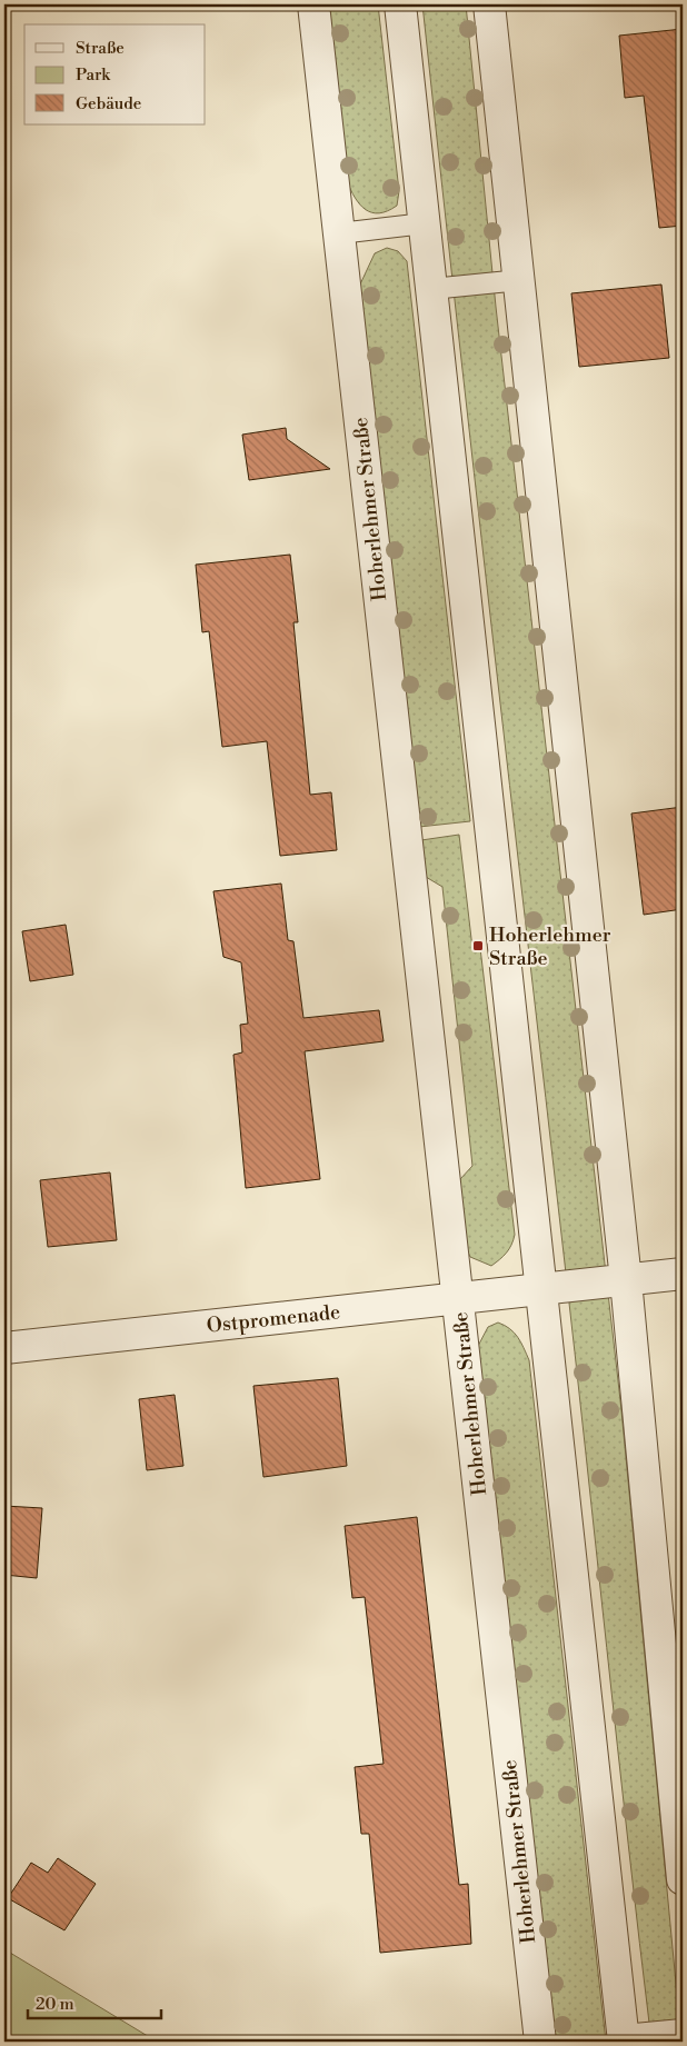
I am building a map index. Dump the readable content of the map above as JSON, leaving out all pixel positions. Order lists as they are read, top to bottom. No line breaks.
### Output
{"streets":{"street":["Hoherlehmer Straße","Ostpromenade"]},"crossings":[["Hoherlehmer Straße","Ostpromenade"]],"places":{"transit":["Hoherlehmer Straße"]},"legend":["Straße","Park","Gebäude"],"scale_bar":"20 m"}
